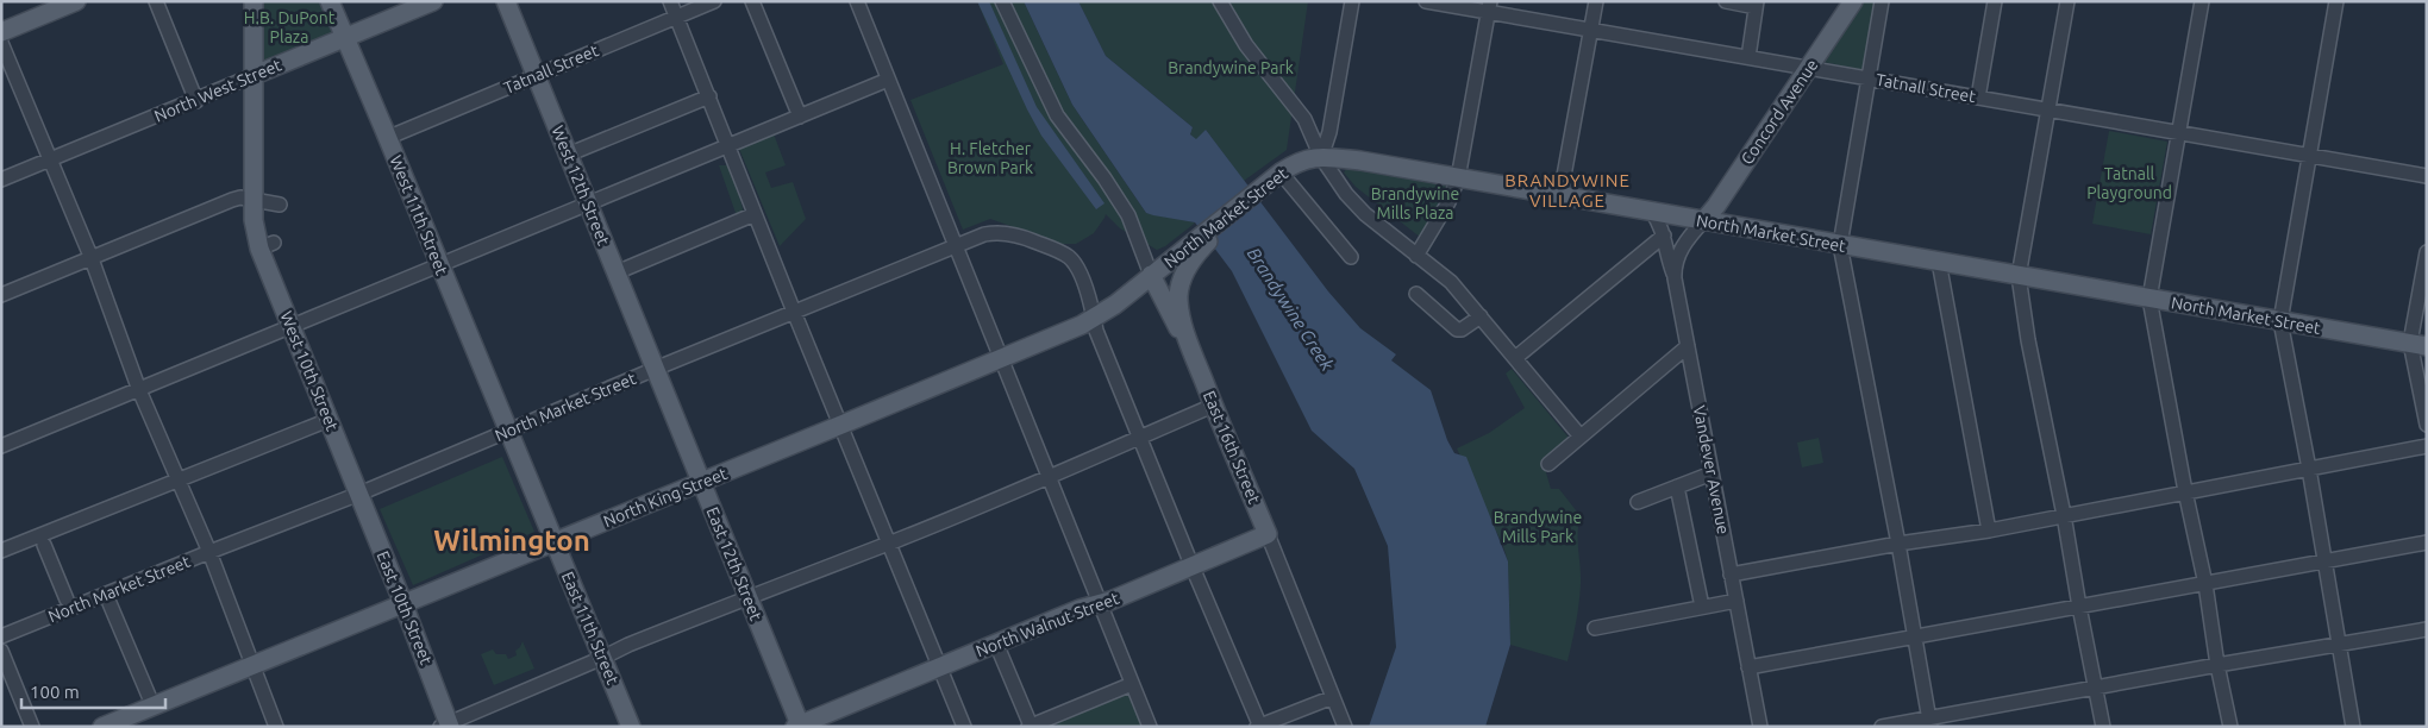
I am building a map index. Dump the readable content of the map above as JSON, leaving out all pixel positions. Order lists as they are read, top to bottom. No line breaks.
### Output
{"streets":{"main road":["North West Street","Concord Avenue","West 12th Street","West 11th Street","North Market Street","West 10th Street","East 16th Street","North King Street","East 12th Street","East 10th Street","North Walnut Street","East 11th Street"],"street":["Tatnall Street","Vandever Avenue"]},"crossings":[["Tatnall Street","Concord Avenue"],["Tatnall Street","West 12th Street"],["Tatnall Street","West 11th Street"],["North West Street","West 11th Street"],["North West Street","West 10th Street"],["Concord Avenue","North Market Street"],["Concord Avenue","Vandever Avenue"],["West 12th Street","North Market Street"],["West 12th Street","East 12th Street"],["West 11th Street","North Market Street"],["West 11th Street","East 11th Street"],["North Market Street","West 10th Street"],["North Market Street","East 16th Street"],["North Market Street","Vandever Avenue"],["North Market Street","North King Street"],["North Market Street","East 12th Street"],["North Market Street","East 10th Street"],["North Market Street","North Walnut Street"],["North Market Street","East 11th Street"],["West 10th Street","East 10th Street"],["East 16th Street","North Walnut Street"],["North King Street","East 12th Street"],["North King Street","East 10th Street"],["North King Street","East 11th Street"],["East 12th Street","North Walnut Street"]],"districts":["BRANDYWINE VILLAGE","Wilmington"],"water":["Brandywine Creek"],"parks":["H.B. DuPont Plaza","Brandywine Park","H. Fletcher Brown Park","Tatnall Playground","Brandywine Mills Plaza","Brandywine Mills Park"],"scale_bar":"100 m"}
